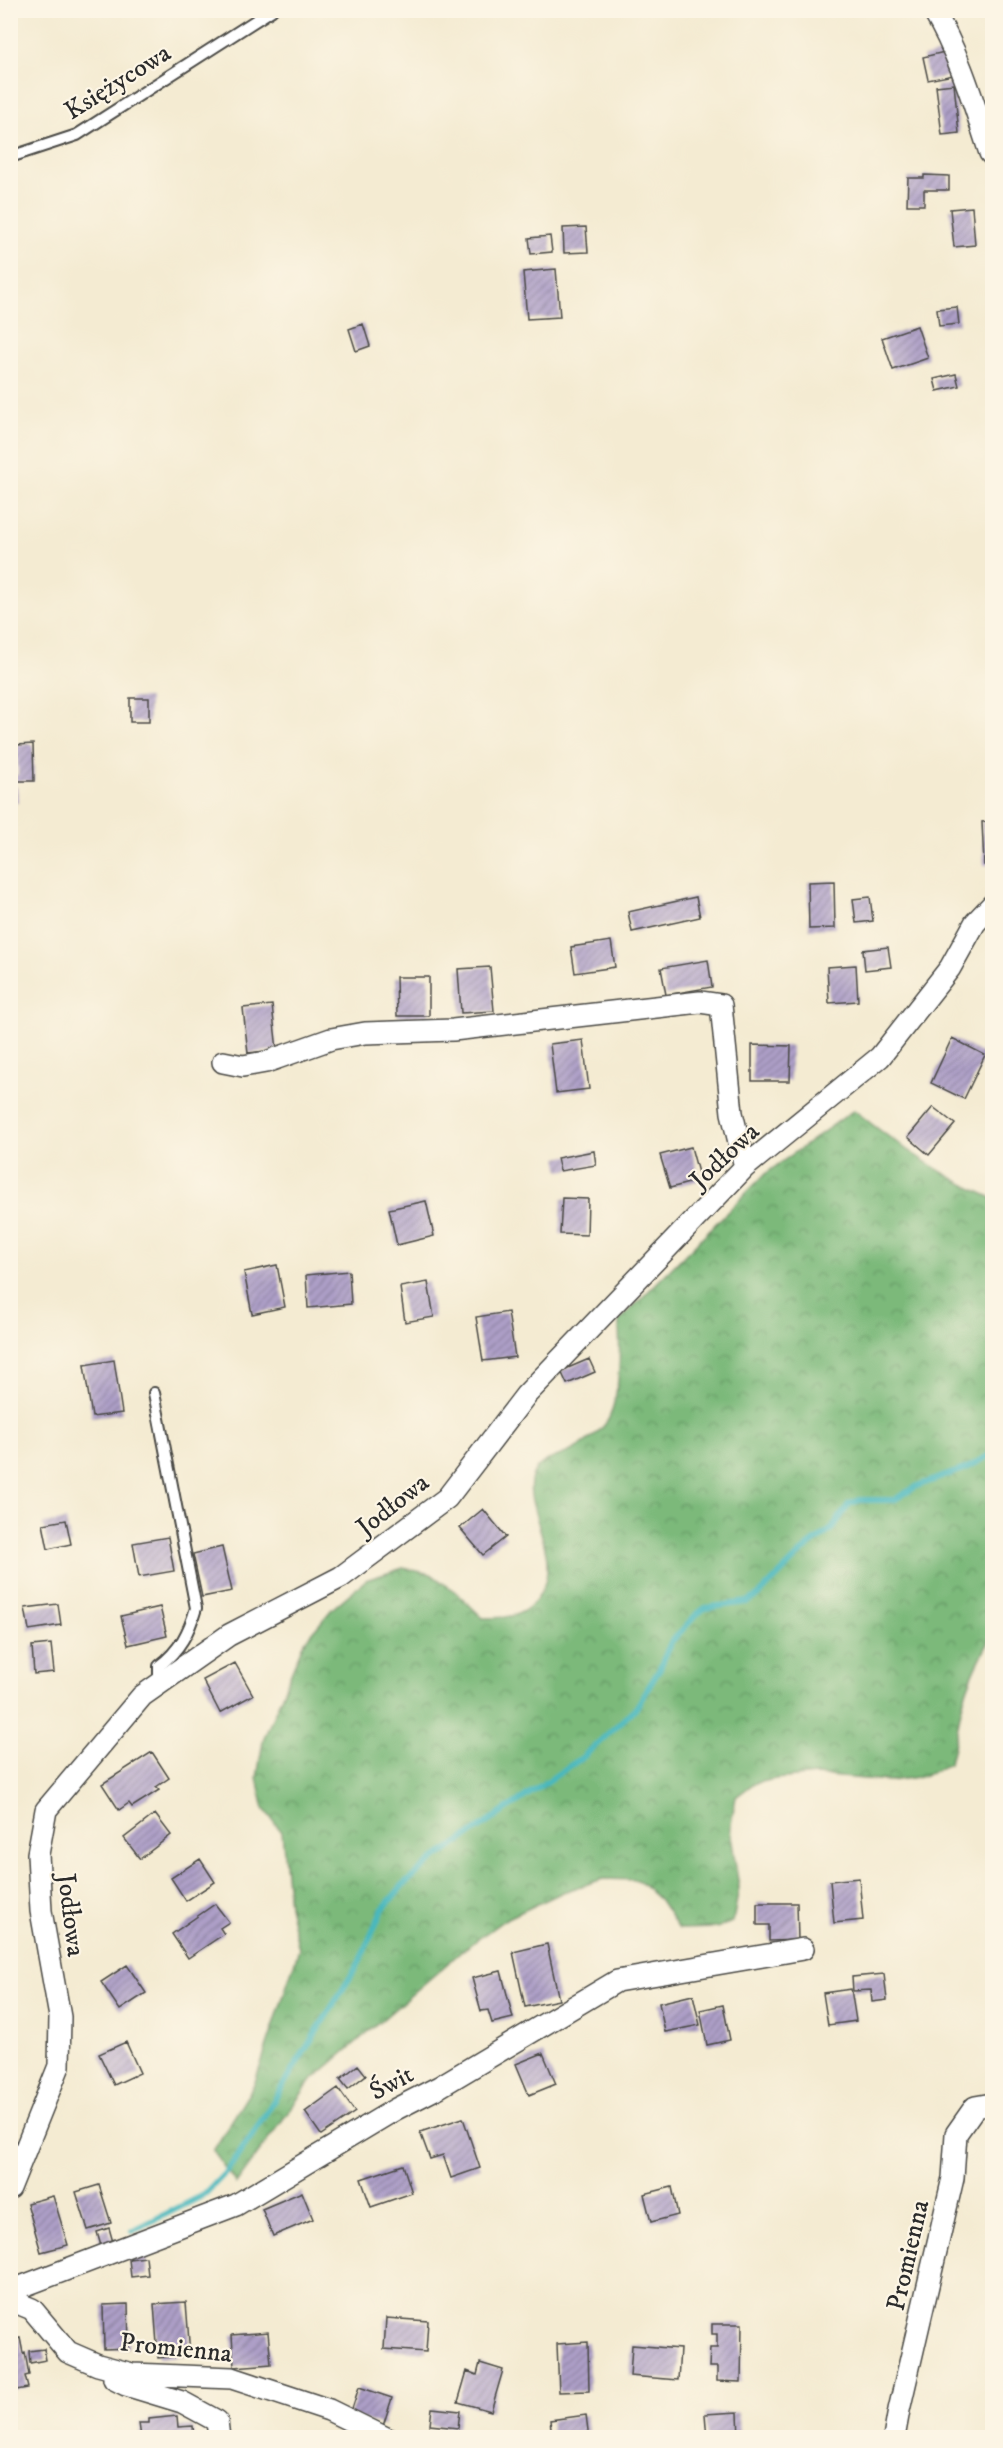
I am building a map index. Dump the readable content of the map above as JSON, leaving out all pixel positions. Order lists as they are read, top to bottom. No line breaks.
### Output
{"streets":{"street":["Jodłowa","Świt","Promienna"],"lane":["Księżycowa"]}}
